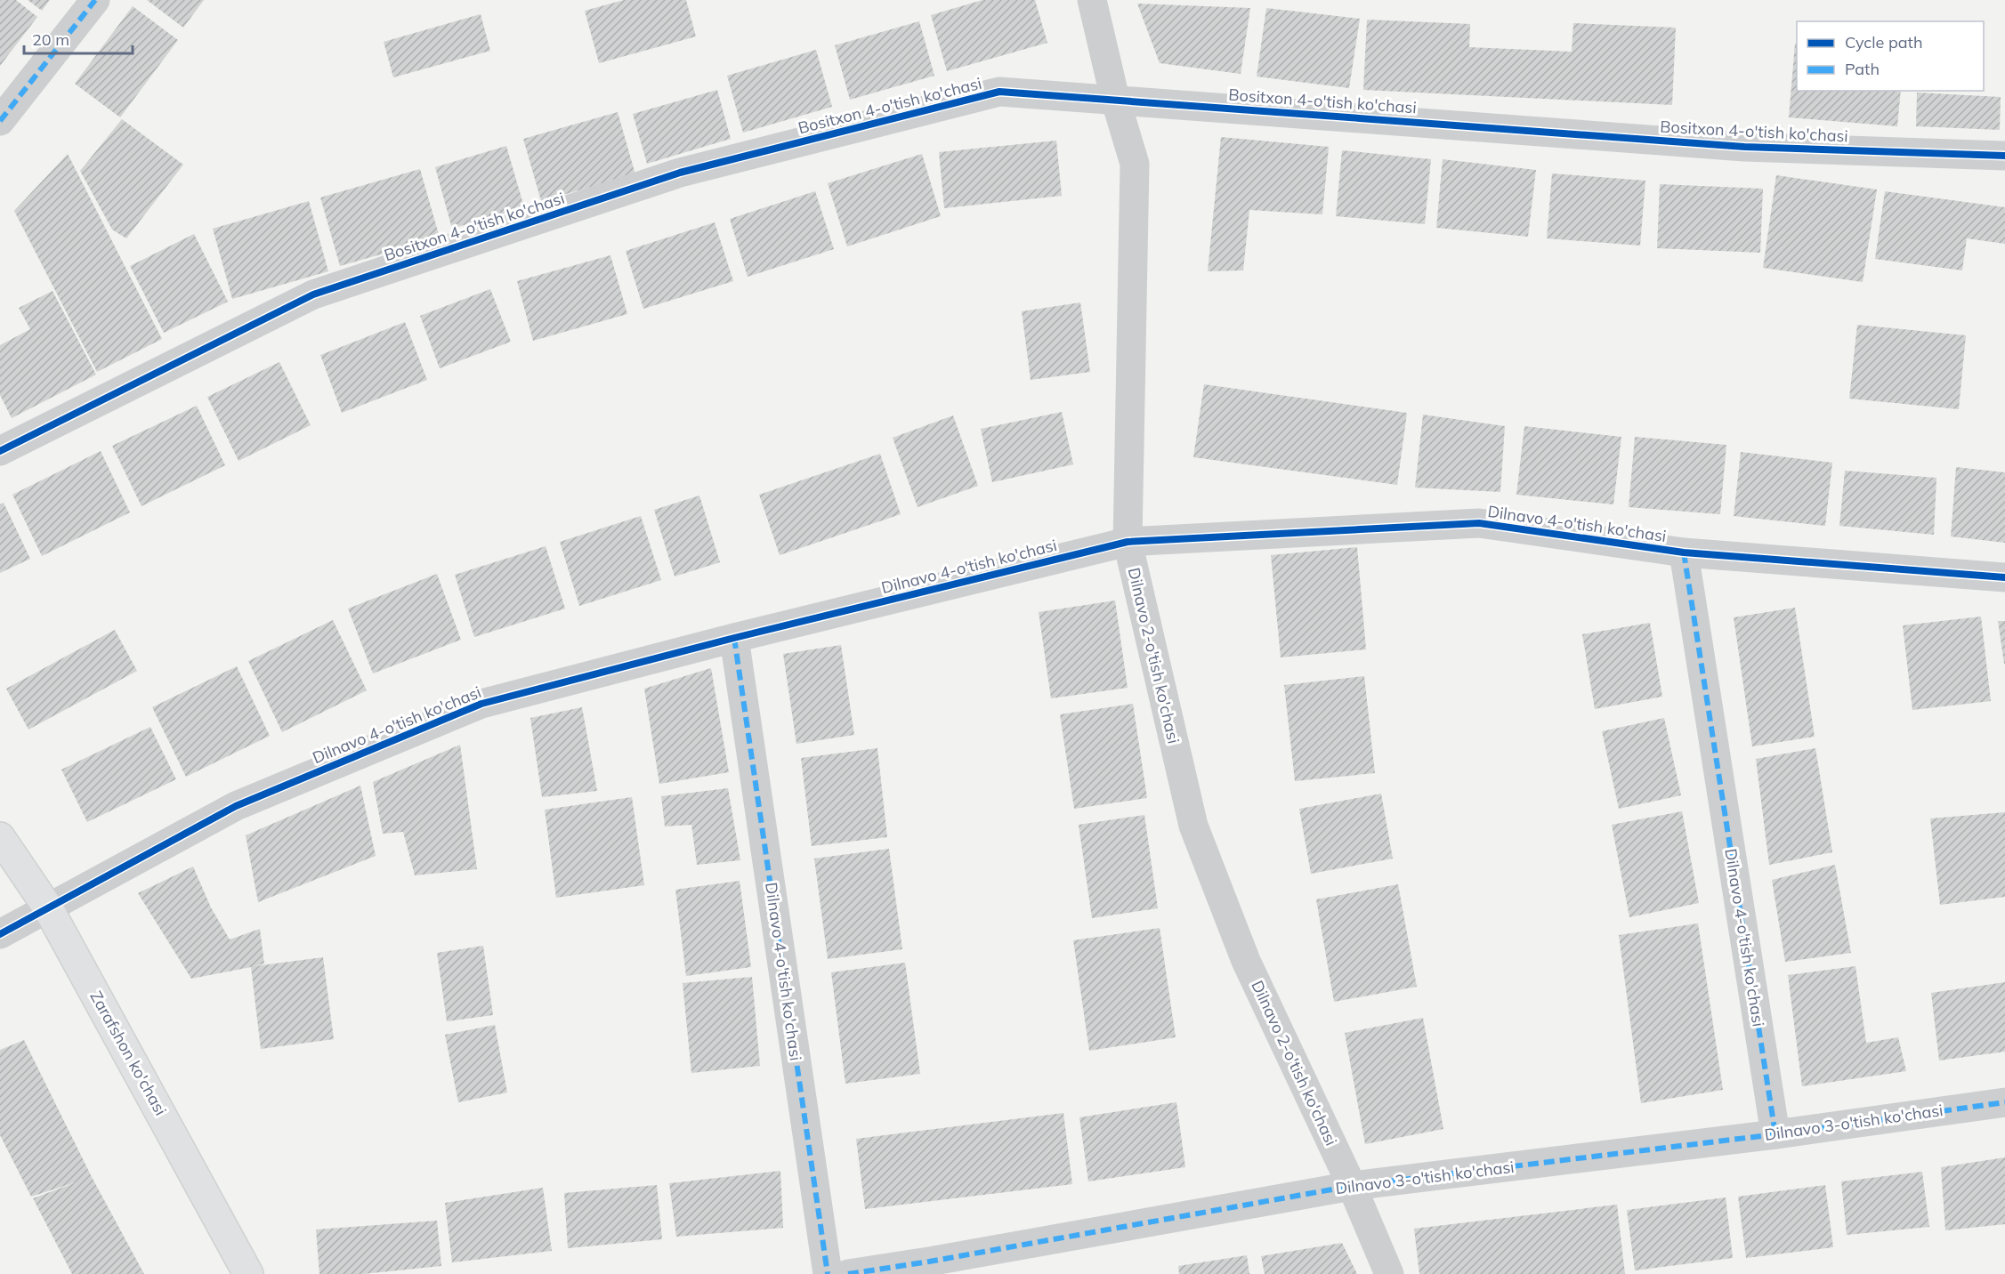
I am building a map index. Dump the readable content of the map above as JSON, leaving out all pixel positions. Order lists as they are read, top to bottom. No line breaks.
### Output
{"streets":{"street":["Bositxon 4-o'tish ko'chasi","Dilnavo 4-o'tish ko'chasi","Dilnavo 2-o'tish ko'chasi","Zarafshon ko'chasi","Dilnavo 3-o'tish ko'chasi"]},"crossings":[["Bositxon 4-o'tish ko'chasi","Dilnavo 2-o'tish ko'chasi"],["Dilnavo 4-o'tish ko'chasi","Dilnavo 2-o'tish ko'chasi"],["Dilnavo 4-o'tish ko'chasi","Zarafshon ko'chasi"],["Dilnavo 4-o'tish ko'chasi","Dilnavo 3-o'tish ko'chasi"],["Dilnavo 2-o'tish ko'chasi","Dilnavo 3-o'tish ko'chasi"]],"legend":["Cycle path","Path"],"scale_bar":"20 m"}
